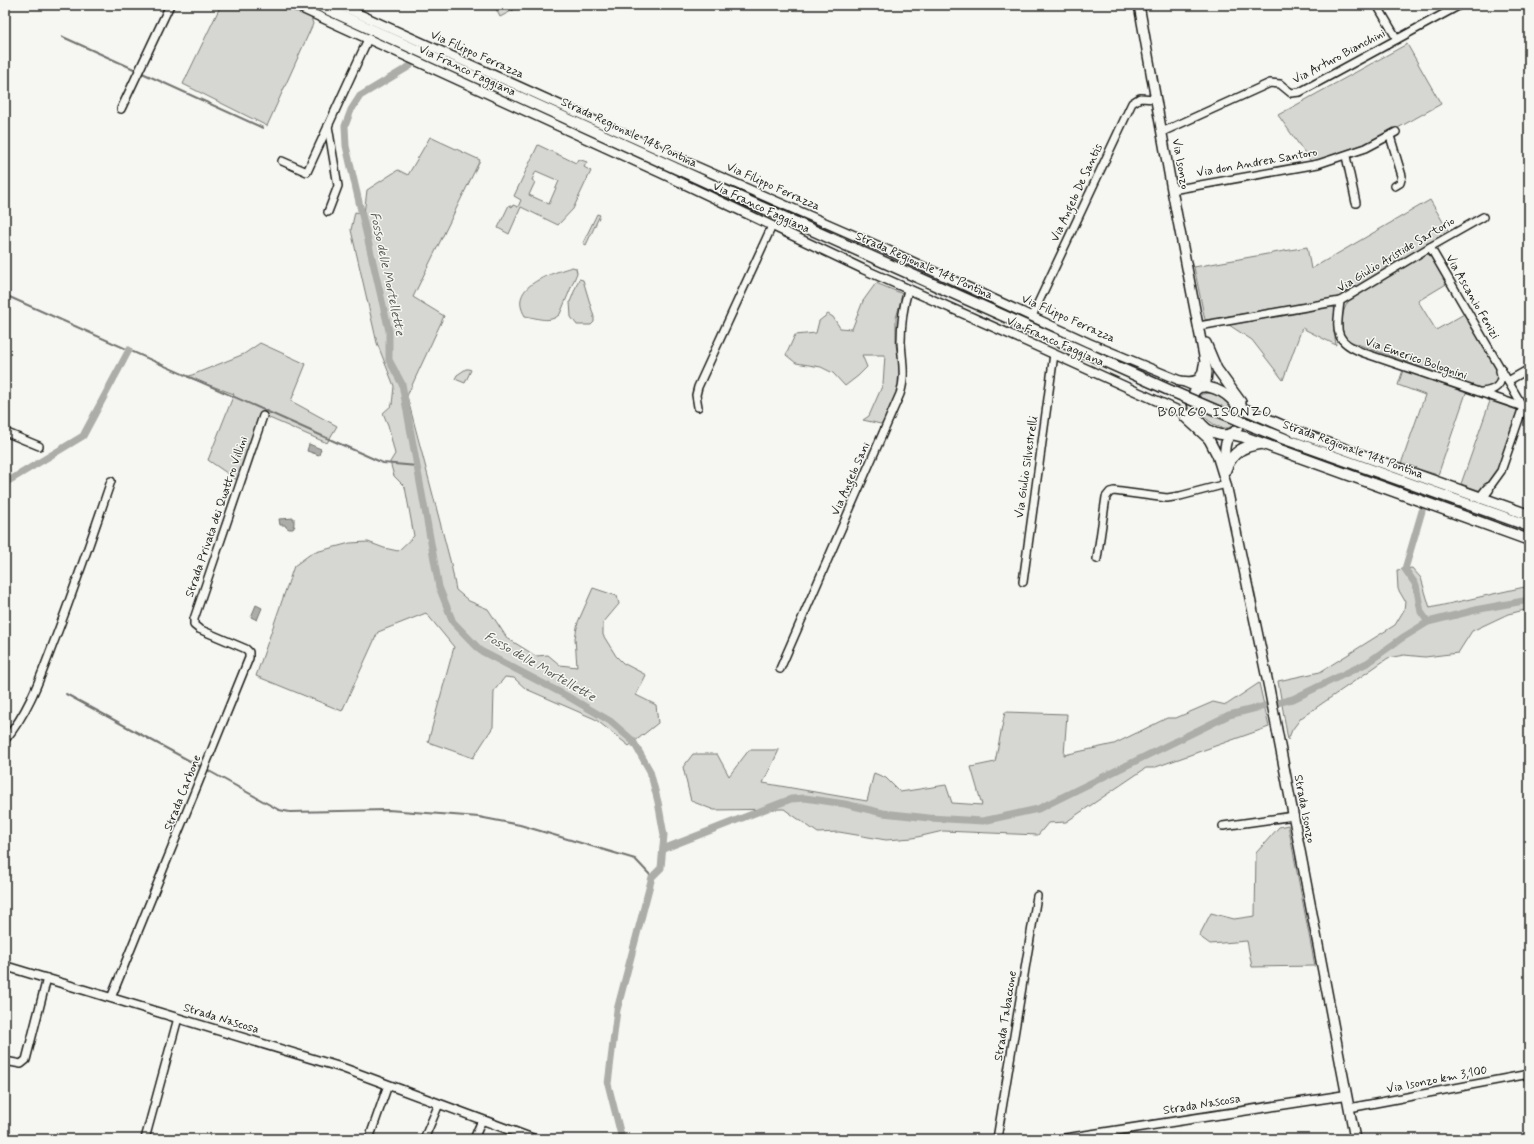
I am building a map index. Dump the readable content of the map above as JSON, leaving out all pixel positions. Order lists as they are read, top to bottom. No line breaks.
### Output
{"streets":{"main road":["Strada Regionale 148 Pontina","Via Isonzo","Strada Isonzo"],"street":["Via Filippo Ferrazza","Via Arturo Bianchini","Via Franco Faggiana","Via don Andrea Santoro","Via Angelo De Santis","Via Giulio Aristide Sartorio","Via Ascanio Fenizi","Via Emerico Bolognini","Via Giulio Silvestrelli","Via Angelo Sani","Strada Privata dei Quattro Villini","Strada Carbone","Strada Tabaccone","Strada Nascosa","Via Isonzo km 3,100"]},"crossings":[["Via Filippo Ferrazza","Via Franco Faggiana"],["Via Filippo Ferrazza","Via Angelo De Santis"],["Via Arturo Bianchini","Via Isonzo"],["Via Franco Faggiana","Via Giulio Silvestrelli"],["Via Franco Faggiana","Via Angelo Sani"],["Via don Andrea Santoro","Via Isonzo"],["Via Isonzo","Via Angelo De Santis"],["Via Isonzo","Via Giulio Aristide Sartorio"],["Via Giulio Aristide Sartorio","Via Ascanio Fenizi"],["Via Giulio Aristide Sartorio","Via Emerico Bolognini"],["Via Ascanio Fenizi","Via Emerico Bolognini"],["Strada Privata dei Quattro Villini","Strada Carbone"],["Strada Carbone","Strada Nascosa"],["Strada Isonzo","Strada Nascosa"],["Strada Isonzo","Via Isonzo km 3,100"]],"districts":["BORGO ISONZO"],"water":["Fosso delle Mortellette"]}
